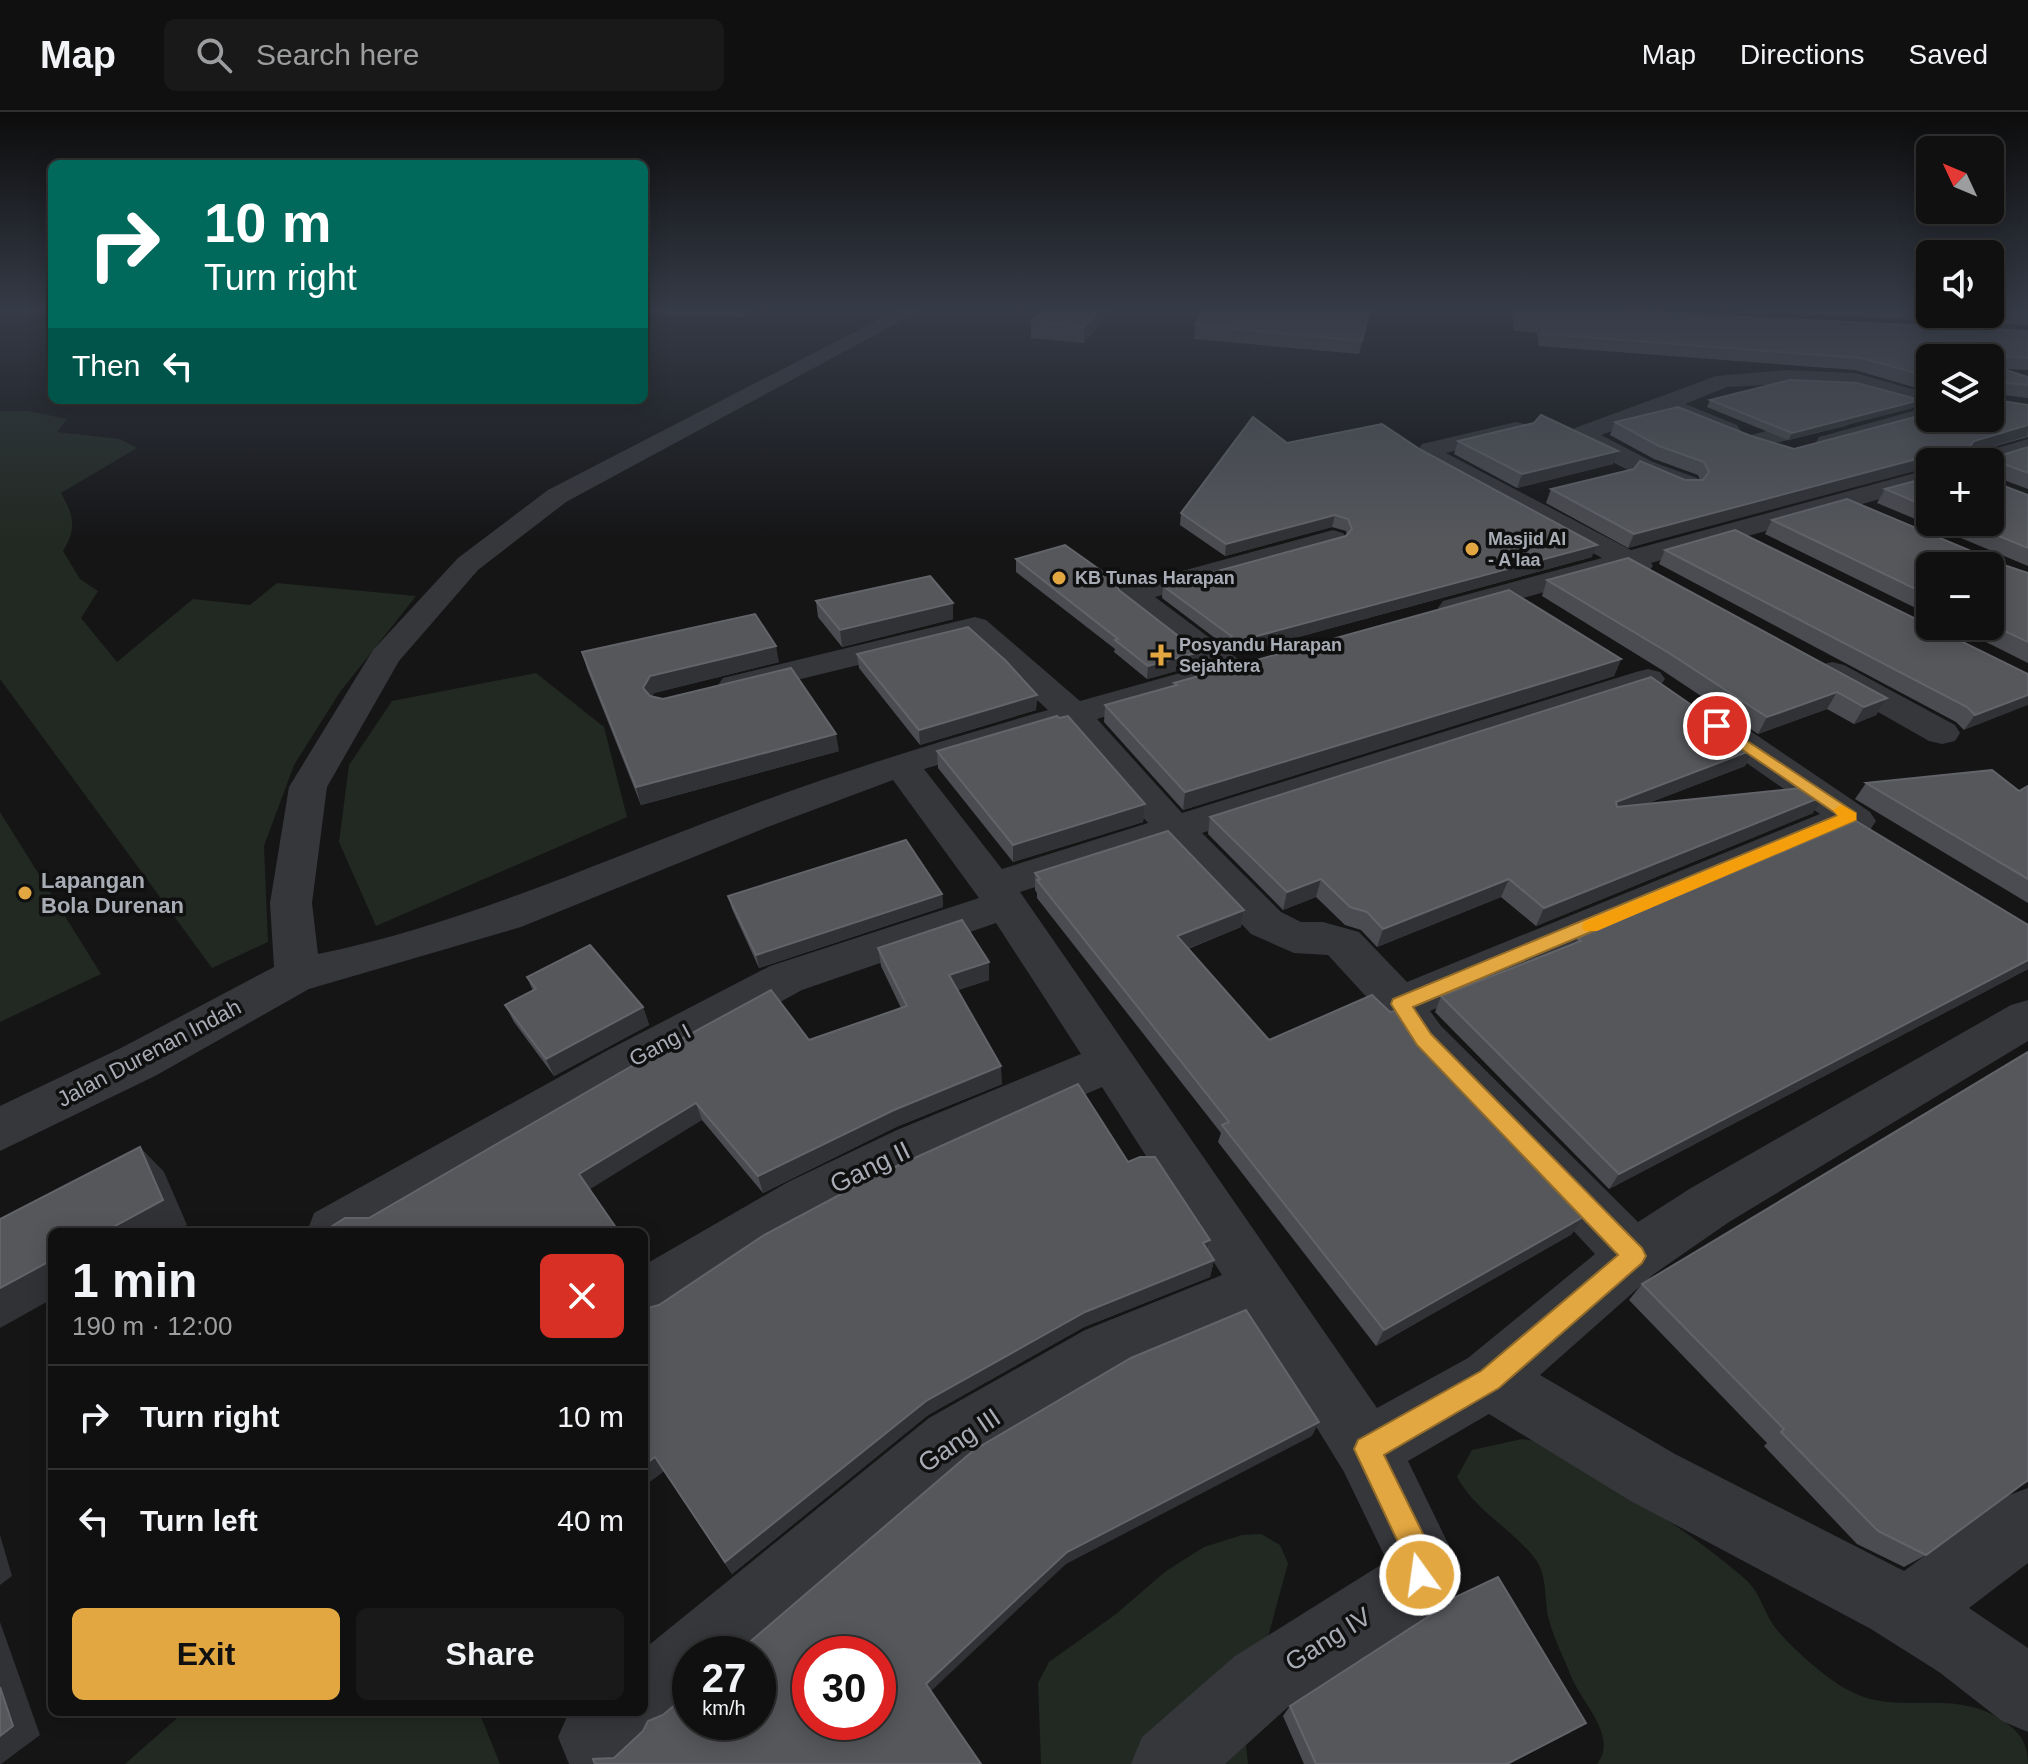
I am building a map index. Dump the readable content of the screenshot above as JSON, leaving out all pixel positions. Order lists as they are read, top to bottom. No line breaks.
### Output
{"streets":{"street":["Gang I","Jalan Durenan Indah","Gang II","Gang III","Gang IV"]},"crossings":[["Gang I","Gang IV"],["Jalan Durenan Indah","Gang IV"],["Gang II","Gang IV"],["Gang III","Gang IV"]],"places":{"other":["Masjid Al - A'laa","KB Tunas Harapan","Lapangan Bola Durenan"],"health":["Posyandu Harapan Sejahtera"]},"north":"top left","page":{"header":"Map","search":"Search here","nav":["Map","Directions","Saved"],"map_buttons":["+","−"],"turn":["10 m","Turn right"],"then":"Then","heading":["1 min","190 m · 12:00"],"list":[{"name":"Turn right","value":"10 m"},{"name":"Turn left","value":"40 m"}],"buttons":["Exit","Share"],"speed":"27 km/h","limit":"30"}}
